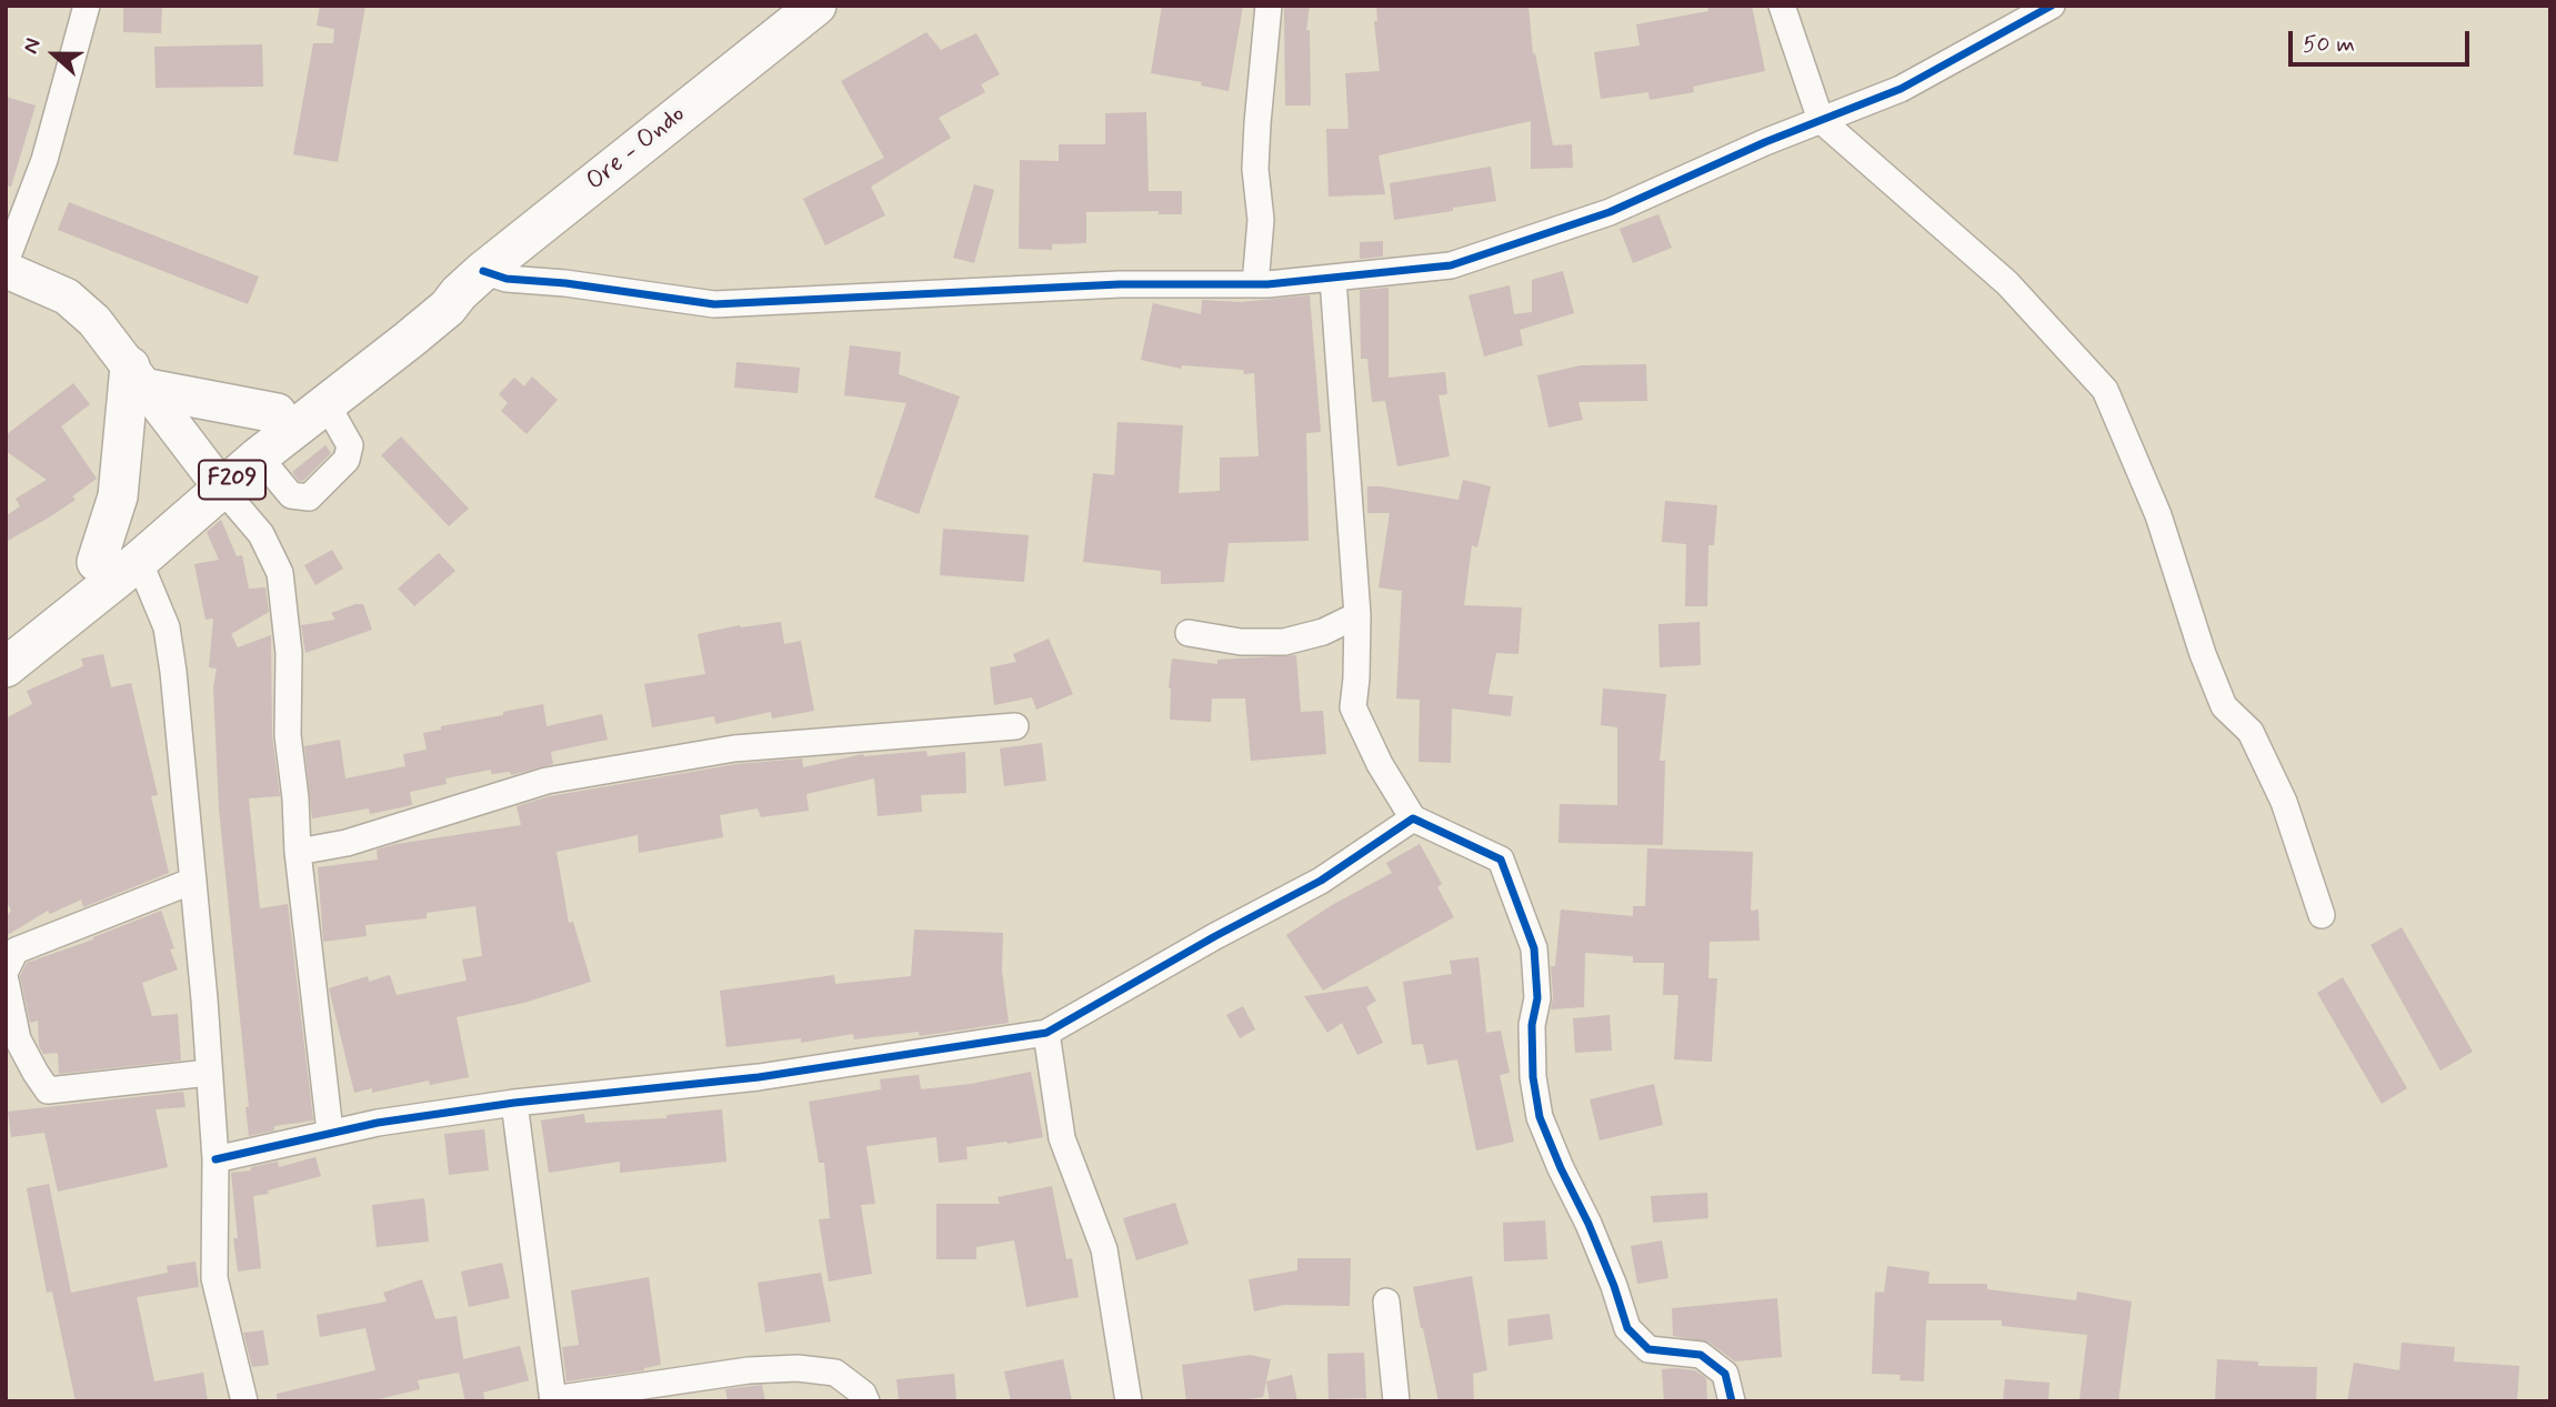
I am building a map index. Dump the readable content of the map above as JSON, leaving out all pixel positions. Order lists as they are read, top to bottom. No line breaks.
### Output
{"streets":{"main road":["Ore - Ondo","F209"]},"crossings":[["Ore - Ondo","F209"]],"scale_bar":"50 m","north":"left"}
